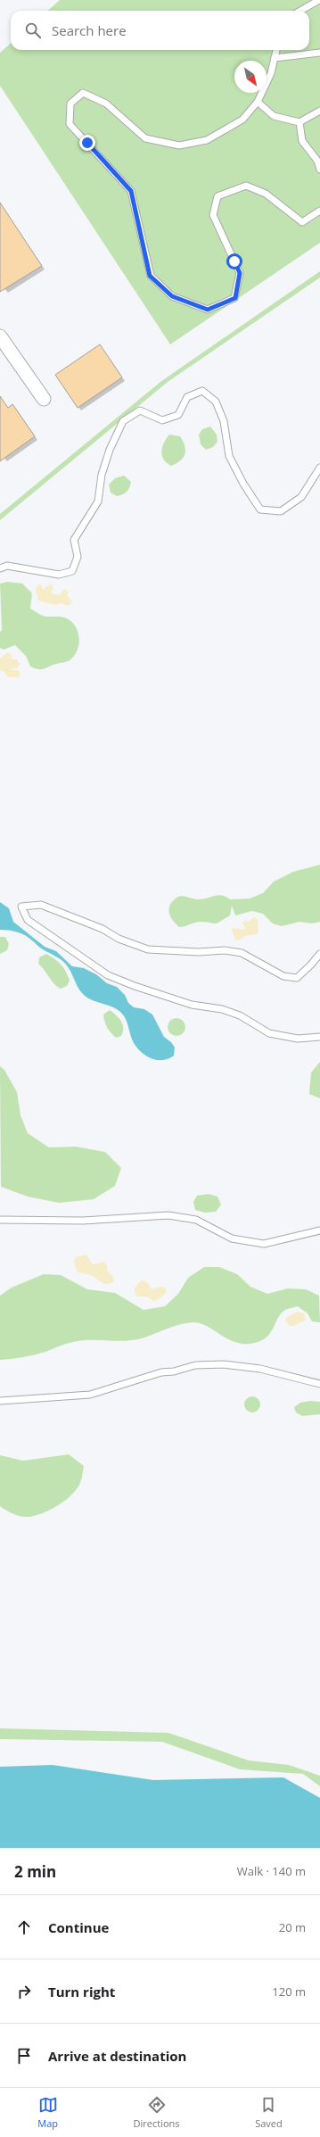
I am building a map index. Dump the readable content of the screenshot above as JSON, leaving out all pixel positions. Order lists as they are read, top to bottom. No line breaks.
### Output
{"north":"bottom right","page":{"search":"Search here","heading":["2 min","Walk · 140 m"],"list":[["Continue","20 m"],["Turn right","120 m"],"Arrive at destination"],"nav":["Map","Directions","Saved"]}}
